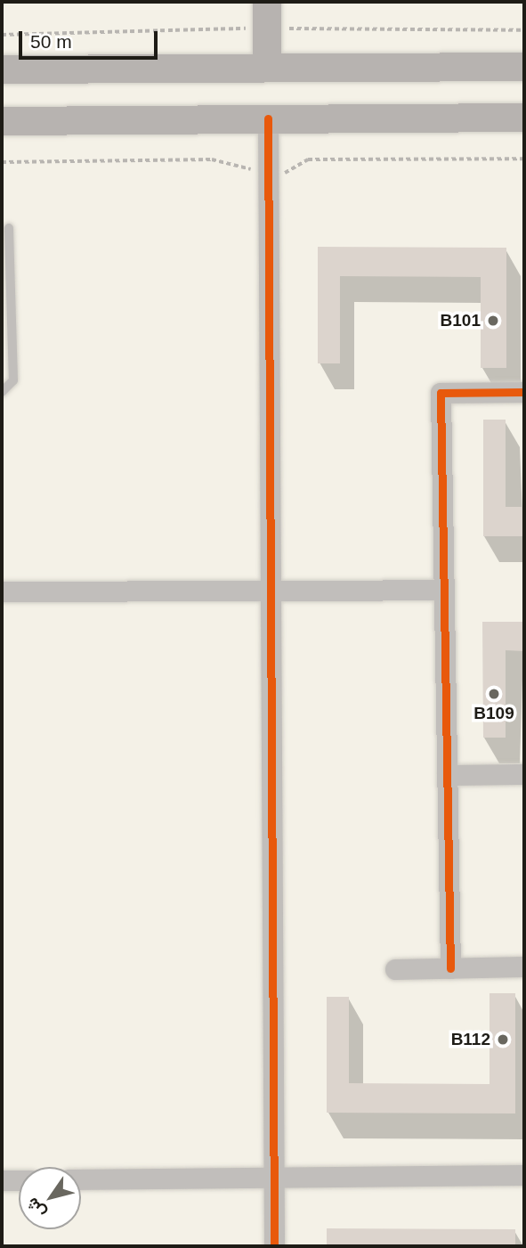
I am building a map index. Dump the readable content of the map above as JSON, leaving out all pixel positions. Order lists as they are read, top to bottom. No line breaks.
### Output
{"places":["B101","B109","B112"],"scale_bar":"50 m","north":"bottom left"}
